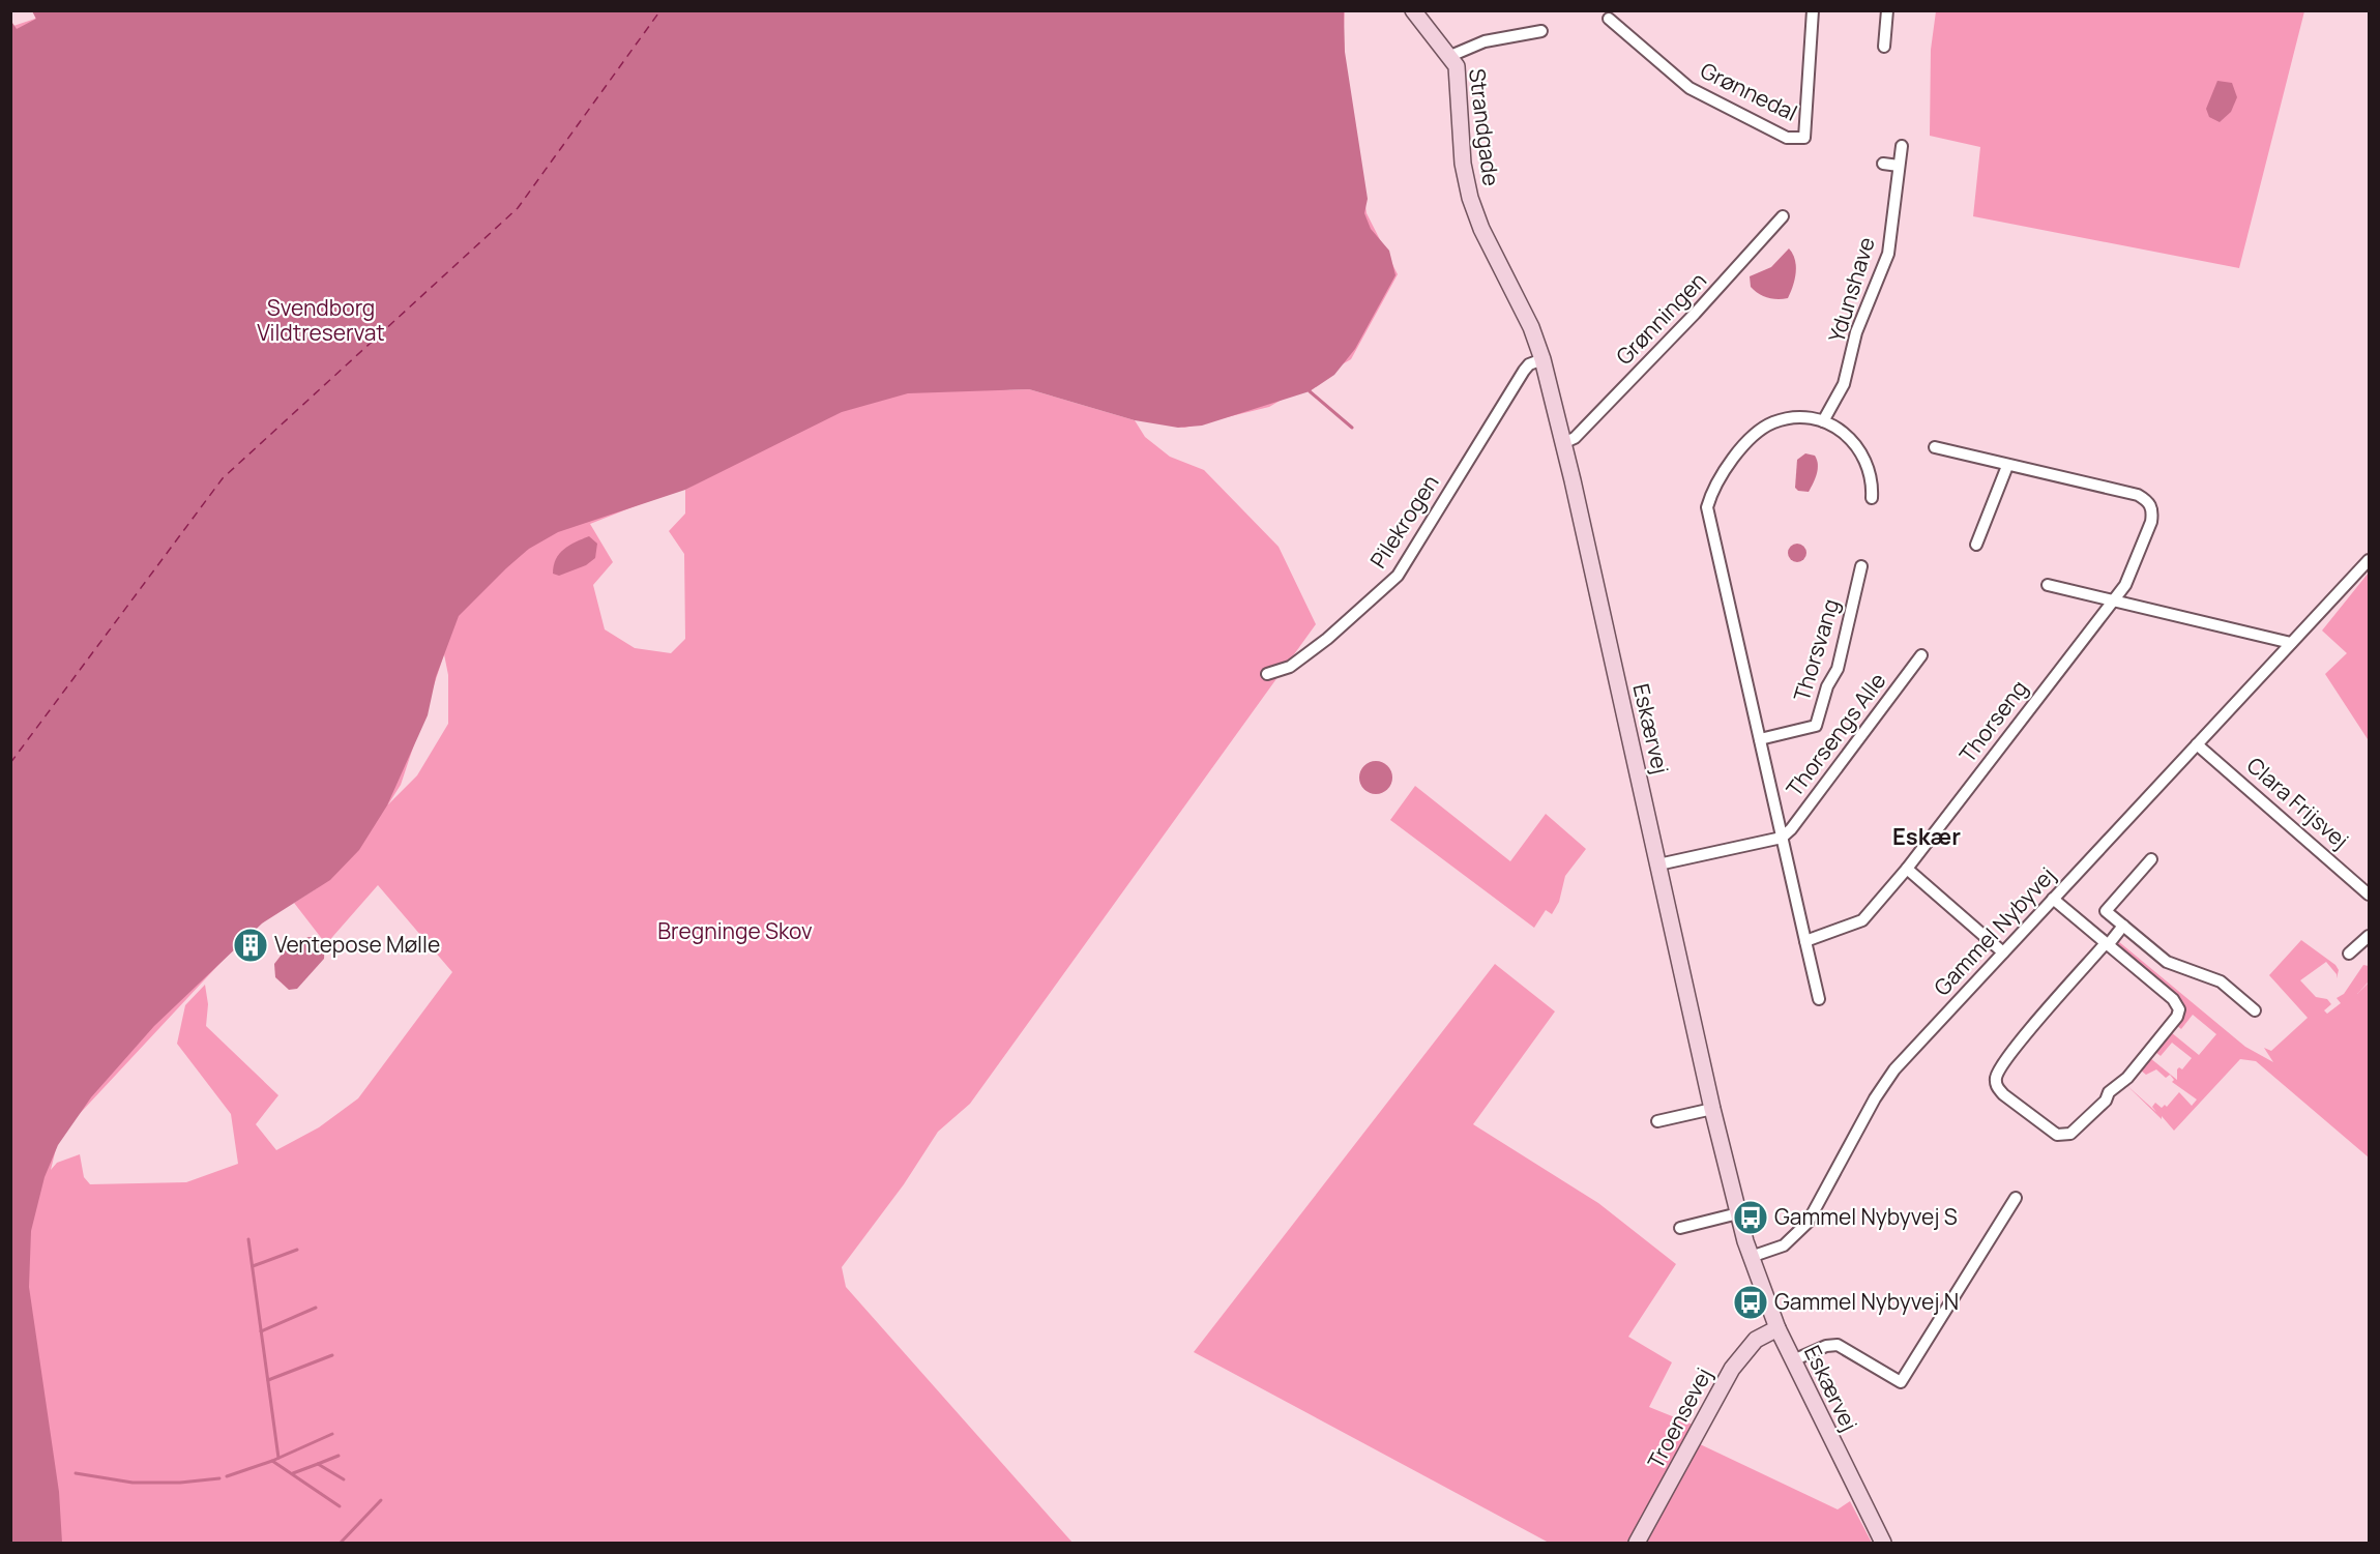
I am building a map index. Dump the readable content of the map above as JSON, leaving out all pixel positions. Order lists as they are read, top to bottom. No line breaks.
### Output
{"streets":{"street":["Grønnedal","Strandgade","Ydunshave","Grønningen","Pilekrogen","Thorsvang","Thorseng","Eskærvej","Thorsengs Alle","Clara Frijsvej","Gammel Nybyvej","Troensevej"]},"crossings":[["Strandgade","Pilekrogen"],["Strandgade","Eskærvej"],["Grønningen","Eskærvej"],["Pilekrogen","Eskærvej"],["Eskærvej","Gammel Nybyvej"],["Eskærvej","Troensevej"],["Clara Frijsvej","Gammel Nybyvej"]],"districts":["Eskær"],"parks":["Svendborg Vildtreservat","Bregninge Skov"],"places":{"building":["Ventepose Mølle"],"bus stop":["Gammel Nybyvej S","Gammel Nybyvej N"]}}
